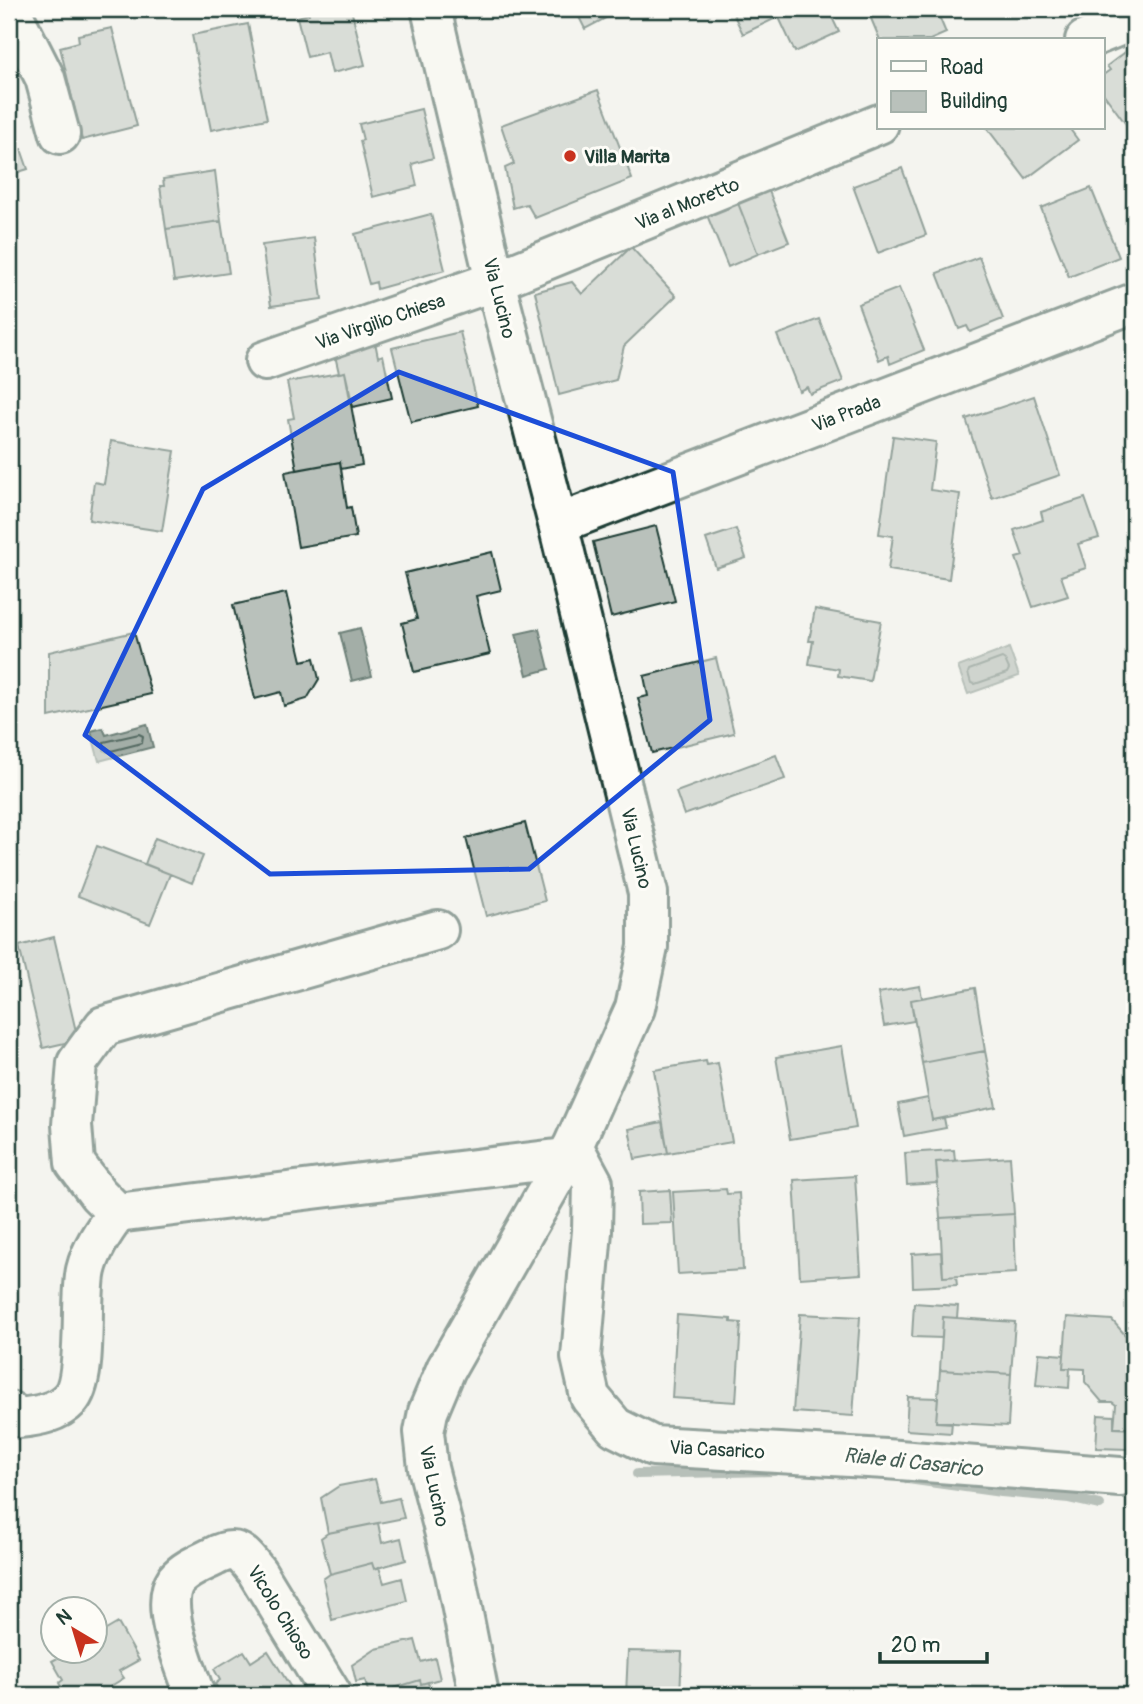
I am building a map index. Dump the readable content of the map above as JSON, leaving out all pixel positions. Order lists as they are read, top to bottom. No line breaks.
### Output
{"streets":{"street":["Via al Moretto","Via Lucino","Via Virgilio Chiesa","Via Prada","Via Casarico","Vicolo Chioso"]},"crossings":[["Via al Moretto","Via Lucino"],["Via al Moretto","Via Virgilio Chiesa"],["Via Lucino","Via Virgilio Chiesa"],["Via Lucino","Via Prada"],["Via Lucino","Via Casarico"]],"water":["Riale di Casarico"],"places":["Villa Marita"],"legend":["Road","Building"],"scale_bar":"20 m","north":"top left"}
